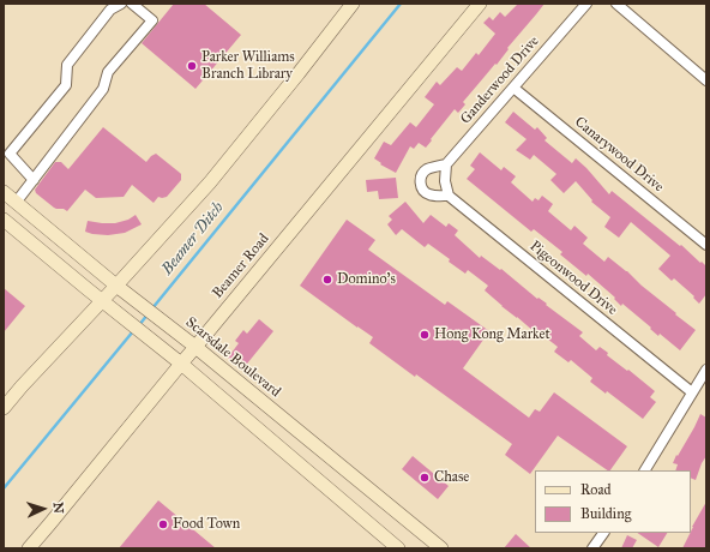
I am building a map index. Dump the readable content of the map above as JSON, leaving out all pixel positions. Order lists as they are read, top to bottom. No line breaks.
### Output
{"streets":{"main road":["Beamer Road","Scarsdale Boulevard"],"street":["Ganderwood Drive","Canarywood Drive","Pigeonwood Drive"]},"crossings":[["Ganderwood Drive","Canarywood Drive"],["Beamer Road","Scarsdale Boulevard"]],"water":["Beamer Ditch"],"places":["Parker Williams Branch Library","Domino's","Hong Kong Market","Chase","Food Town"],"legend":["Road","Building"],"north":"right"}
